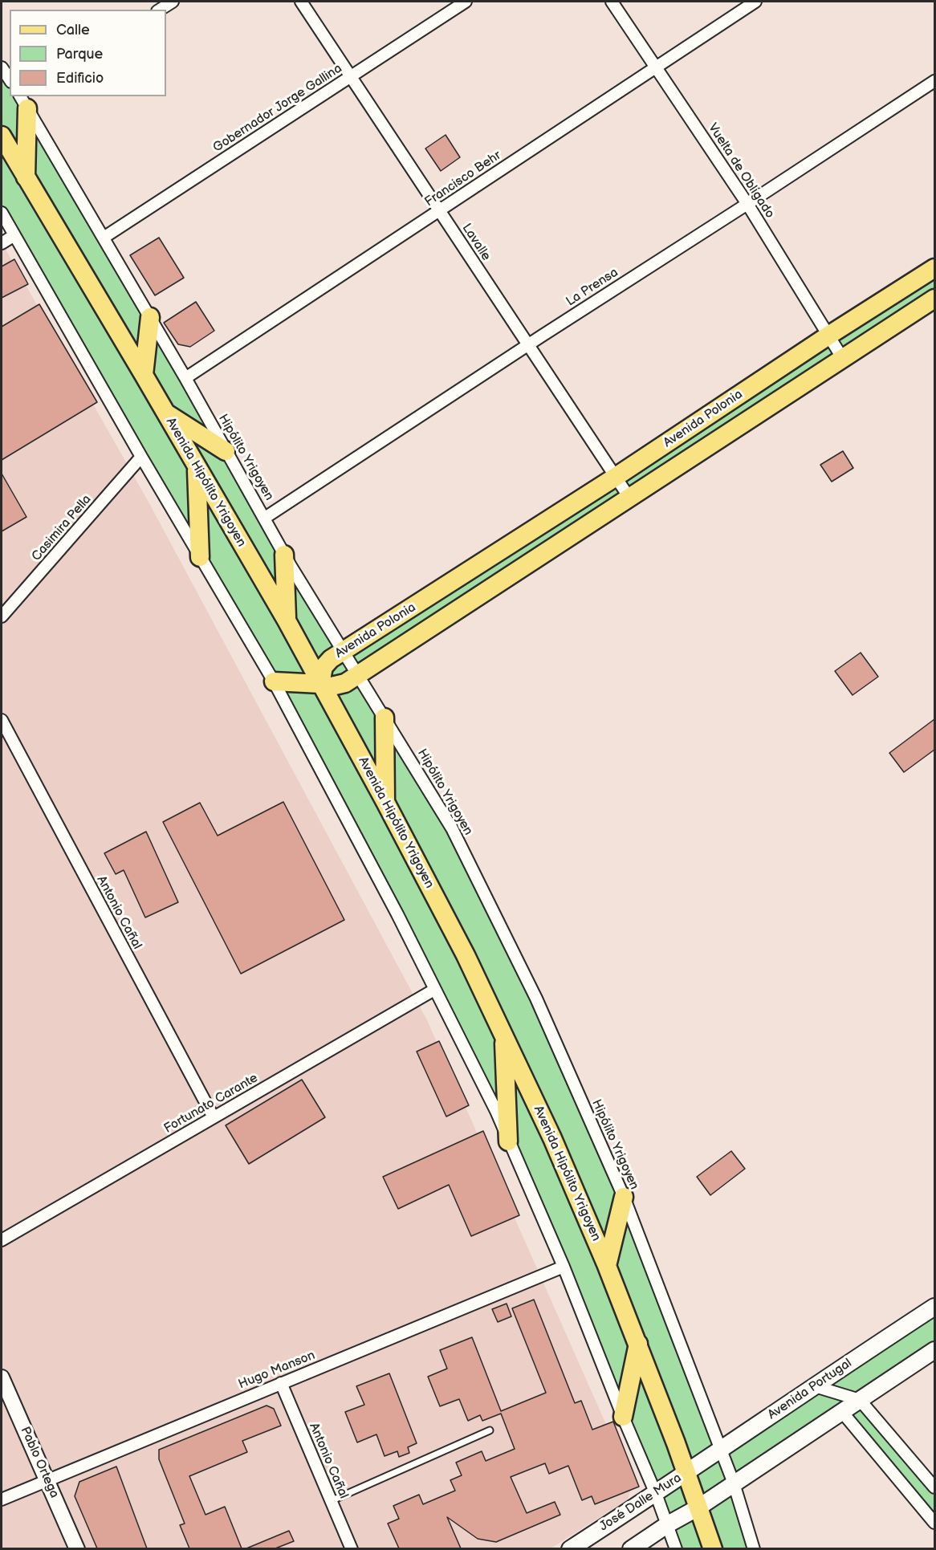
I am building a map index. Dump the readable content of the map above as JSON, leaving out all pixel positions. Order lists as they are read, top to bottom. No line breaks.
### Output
{"streets":{"main road":["Avenida Polonia","Avenida Hipólito Yrigoyen","Avenida Portugal","José Dalle Mura"],"street":["Gobernador Jorge Gallina","Vuelta de Obligado","Francisco Behr","Lavalle","La Prensa","Hipólito Yrigoyen","Casimira Pella","Antonio Cañal","Fortunato Carante","Hugo Manson","Pablo Ortega"]},"crossings":[["Gobernador Jorge Gallina","Lavalle"],["Gobernador Jorge Gallina","Hipólito Yrigoyen"],["Vuelta de Obligado","Francisco Behr"],["Vuelta de Obligado","La Prensa"],["Vuelta de Obligado","Avenida Polonia"],["Francisco Behr","Lavalle"],["Francisco Behr","Hipólito Yrigoyen"],["Lavalle","La Prensa"],["Lavalle","Avenida Polonia"],["La Prensa","Hipólito Yrigoyen"],["Avenida Polonia","Hipólito Yrigoyen"],["Avenida Polonia","Avenida Hipólito Yrigoyen"],["Hipólito Yrigoyen","Avenida Portugal"],["Avenida Hipólito Yrigoyen","Avenida Portugal"],["Avenida Hipólito Yrigoyen","José Dalle Mura"],["Antonio Cañal","Fortunato Carante"],["Antonio Cañal","Hugo Manson"],["Hugo Manson","Pablo Ortega"],["Avenida Portugal","José Dalle Mura"]],"legend":["Calle","Parque","Edificio"]}
